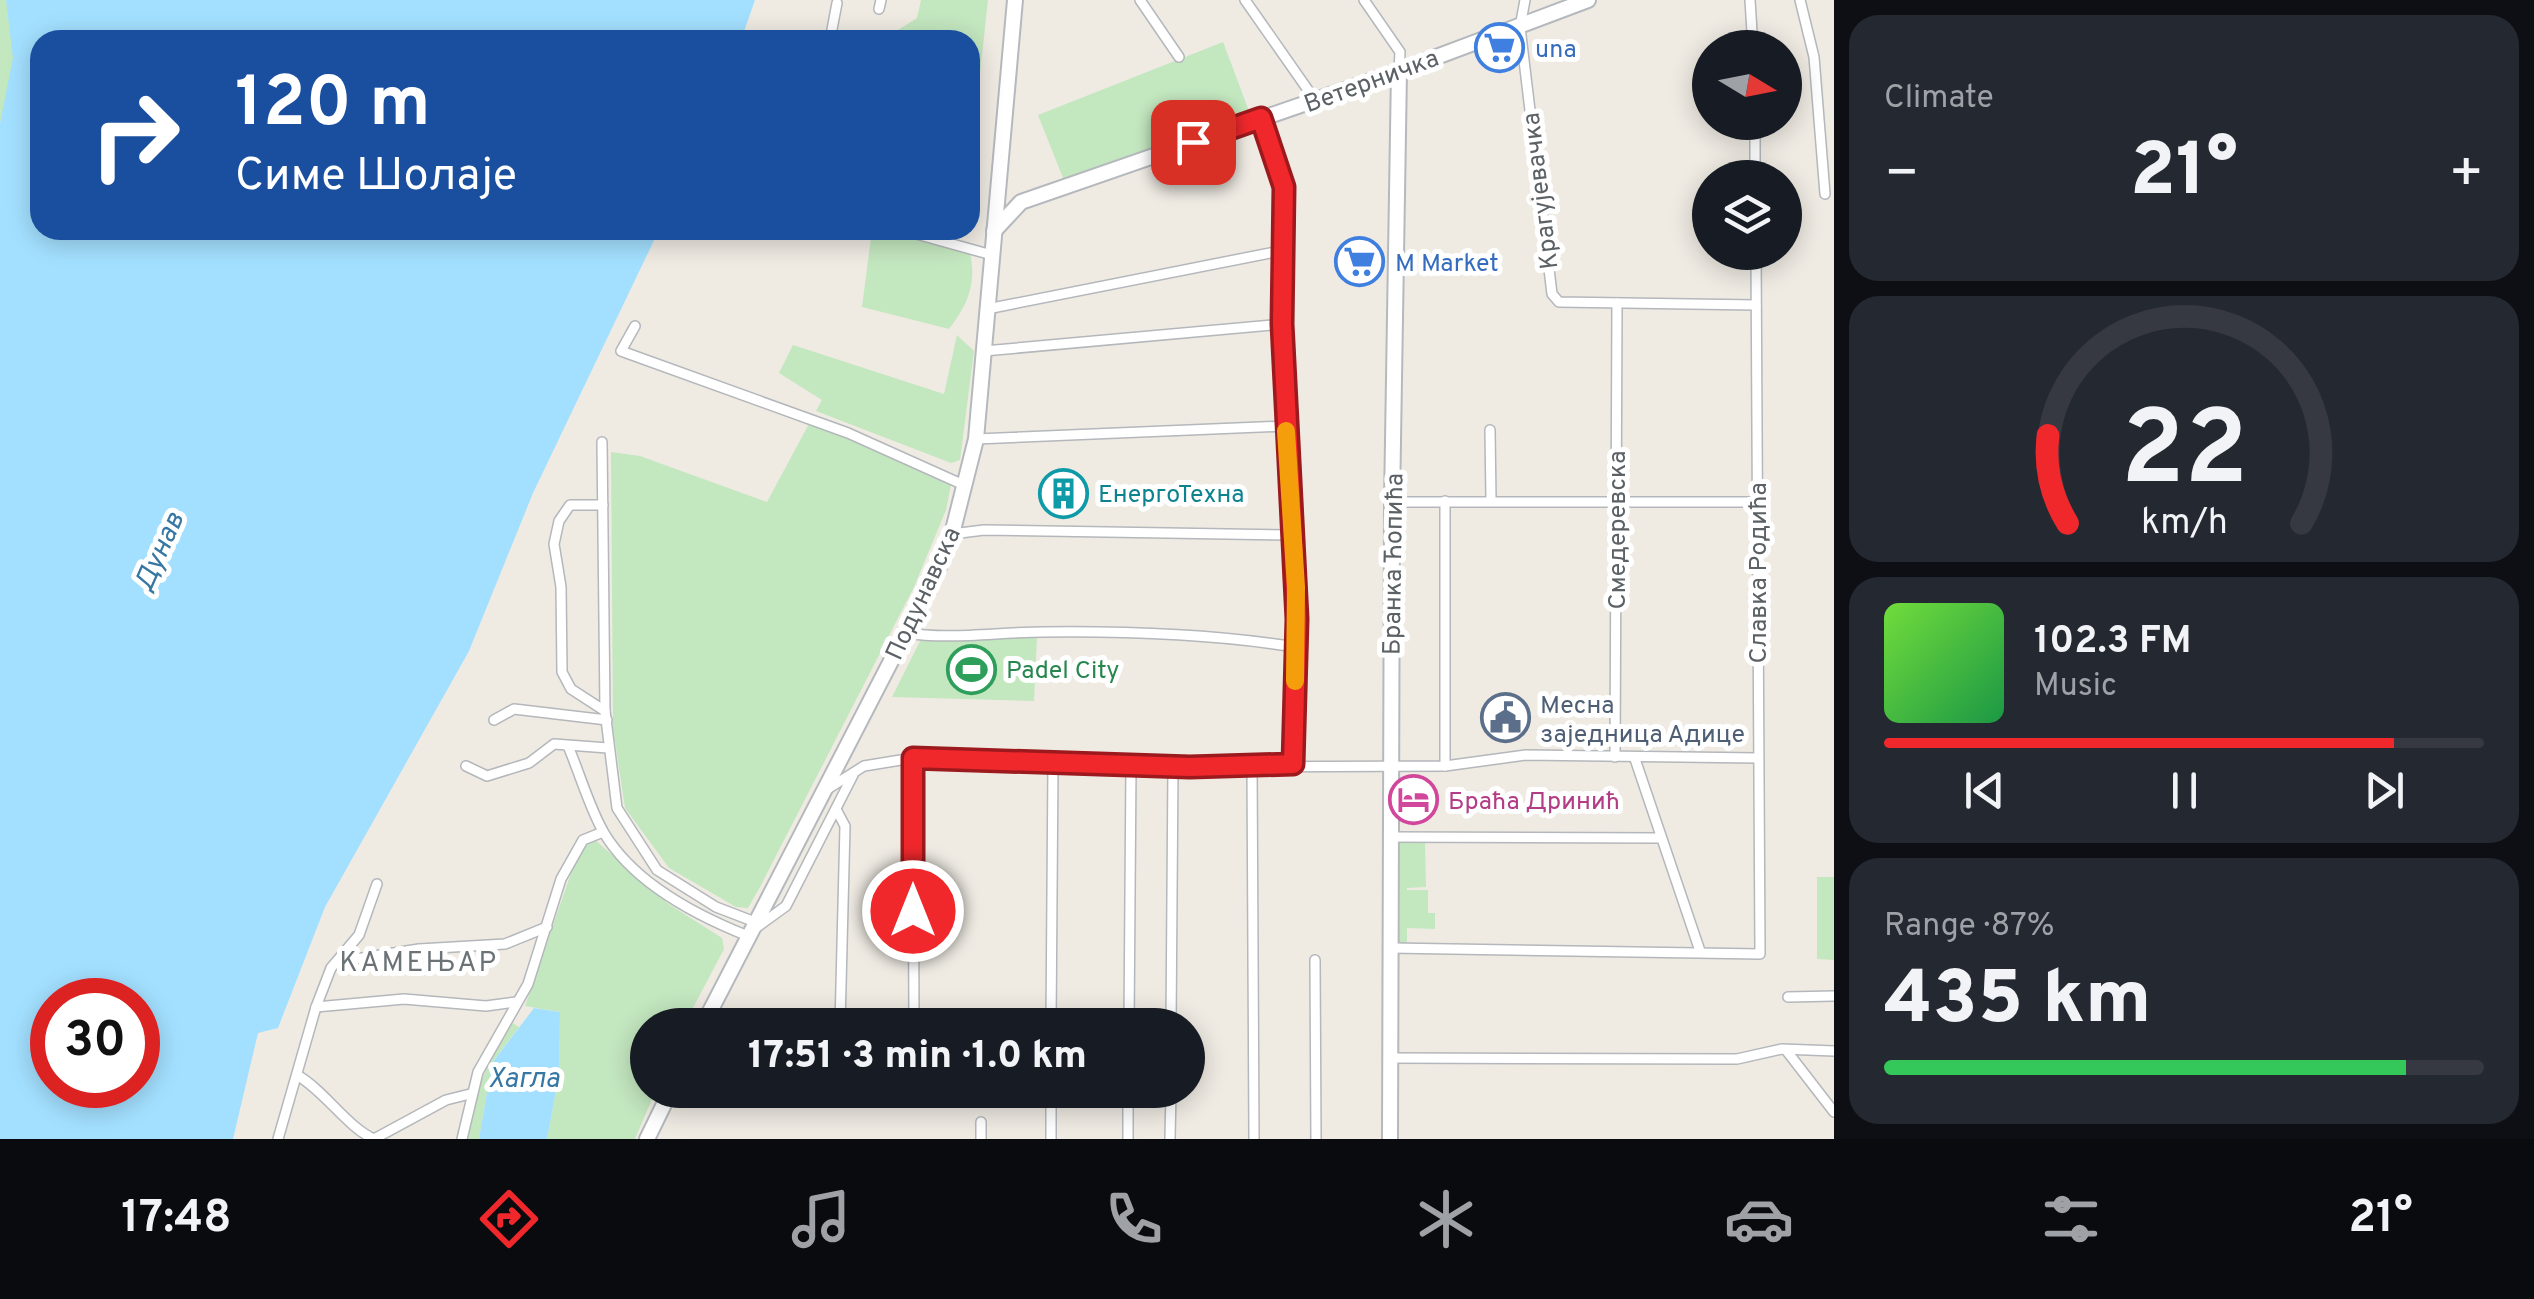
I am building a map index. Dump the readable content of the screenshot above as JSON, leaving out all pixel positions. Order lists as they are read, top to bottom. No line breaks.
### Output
{"streets":{"street":["Ветерничка","Крагујевачка","Смедеревска","Бранка Ћопића","Славка Родића","Подунавска"]},"crossings":[["Ветерничка","Крагујевачка"],["Ветерничка","Бранка Ћопића"],["Ветерничка","Подунавска"],["Крагујевачка","Смедеревска"],["Крагујевачка","Славка Родића"]],"districts":["КАМЕЊАР"],"water":["Дунав","Хагла"],"places":{"supermarket":["una","M Market"],"building":["ЕнергоТехна"],"sports":["Padel City"],"public building":["Месна заједница Адице"],"hotel":["Браћа Дринић"]},"north":"right","page":{"tile":["Climate",["Range · 87%","435 km"]],"turn":["120 m","Симе Шолаје"],"heat":["−","21°","+"],"song":["102.3 FM","Music"],"limit":"30","trip":"17:51 · 3 min · 1.0 km","tabs":["17:48","21°"],"gauge":["22","km/h"]}}
